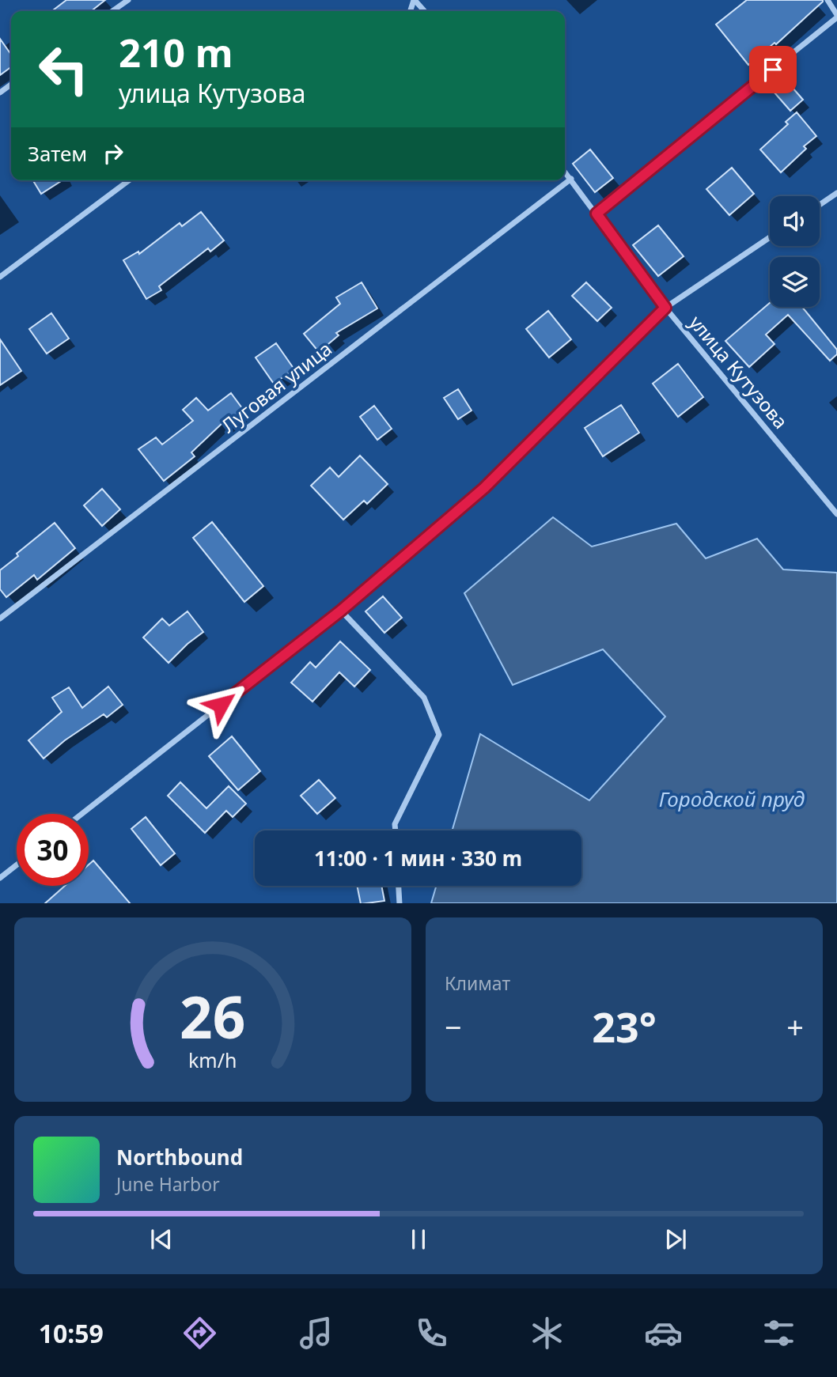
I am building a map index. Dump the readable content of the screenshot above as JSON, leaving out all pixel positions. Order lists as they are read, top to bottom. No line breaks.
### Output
{"streets":{"street":["улица Кутузова","Луговая улица"]},"crossings":[["улица Кутузова","Луговая улица"]],"water":["Городской пруд"],"page":{"turn":["210 m","улица Кутузова"],"then":"Затем","limit":"30","trip":"11:00 · 1 мин · 330 m","tile":"Климат","heat":["−","23°","+"],"song":["Northbound","June Harbor"],"tabs":"10:59","gauge":["26","km/h"]}}
